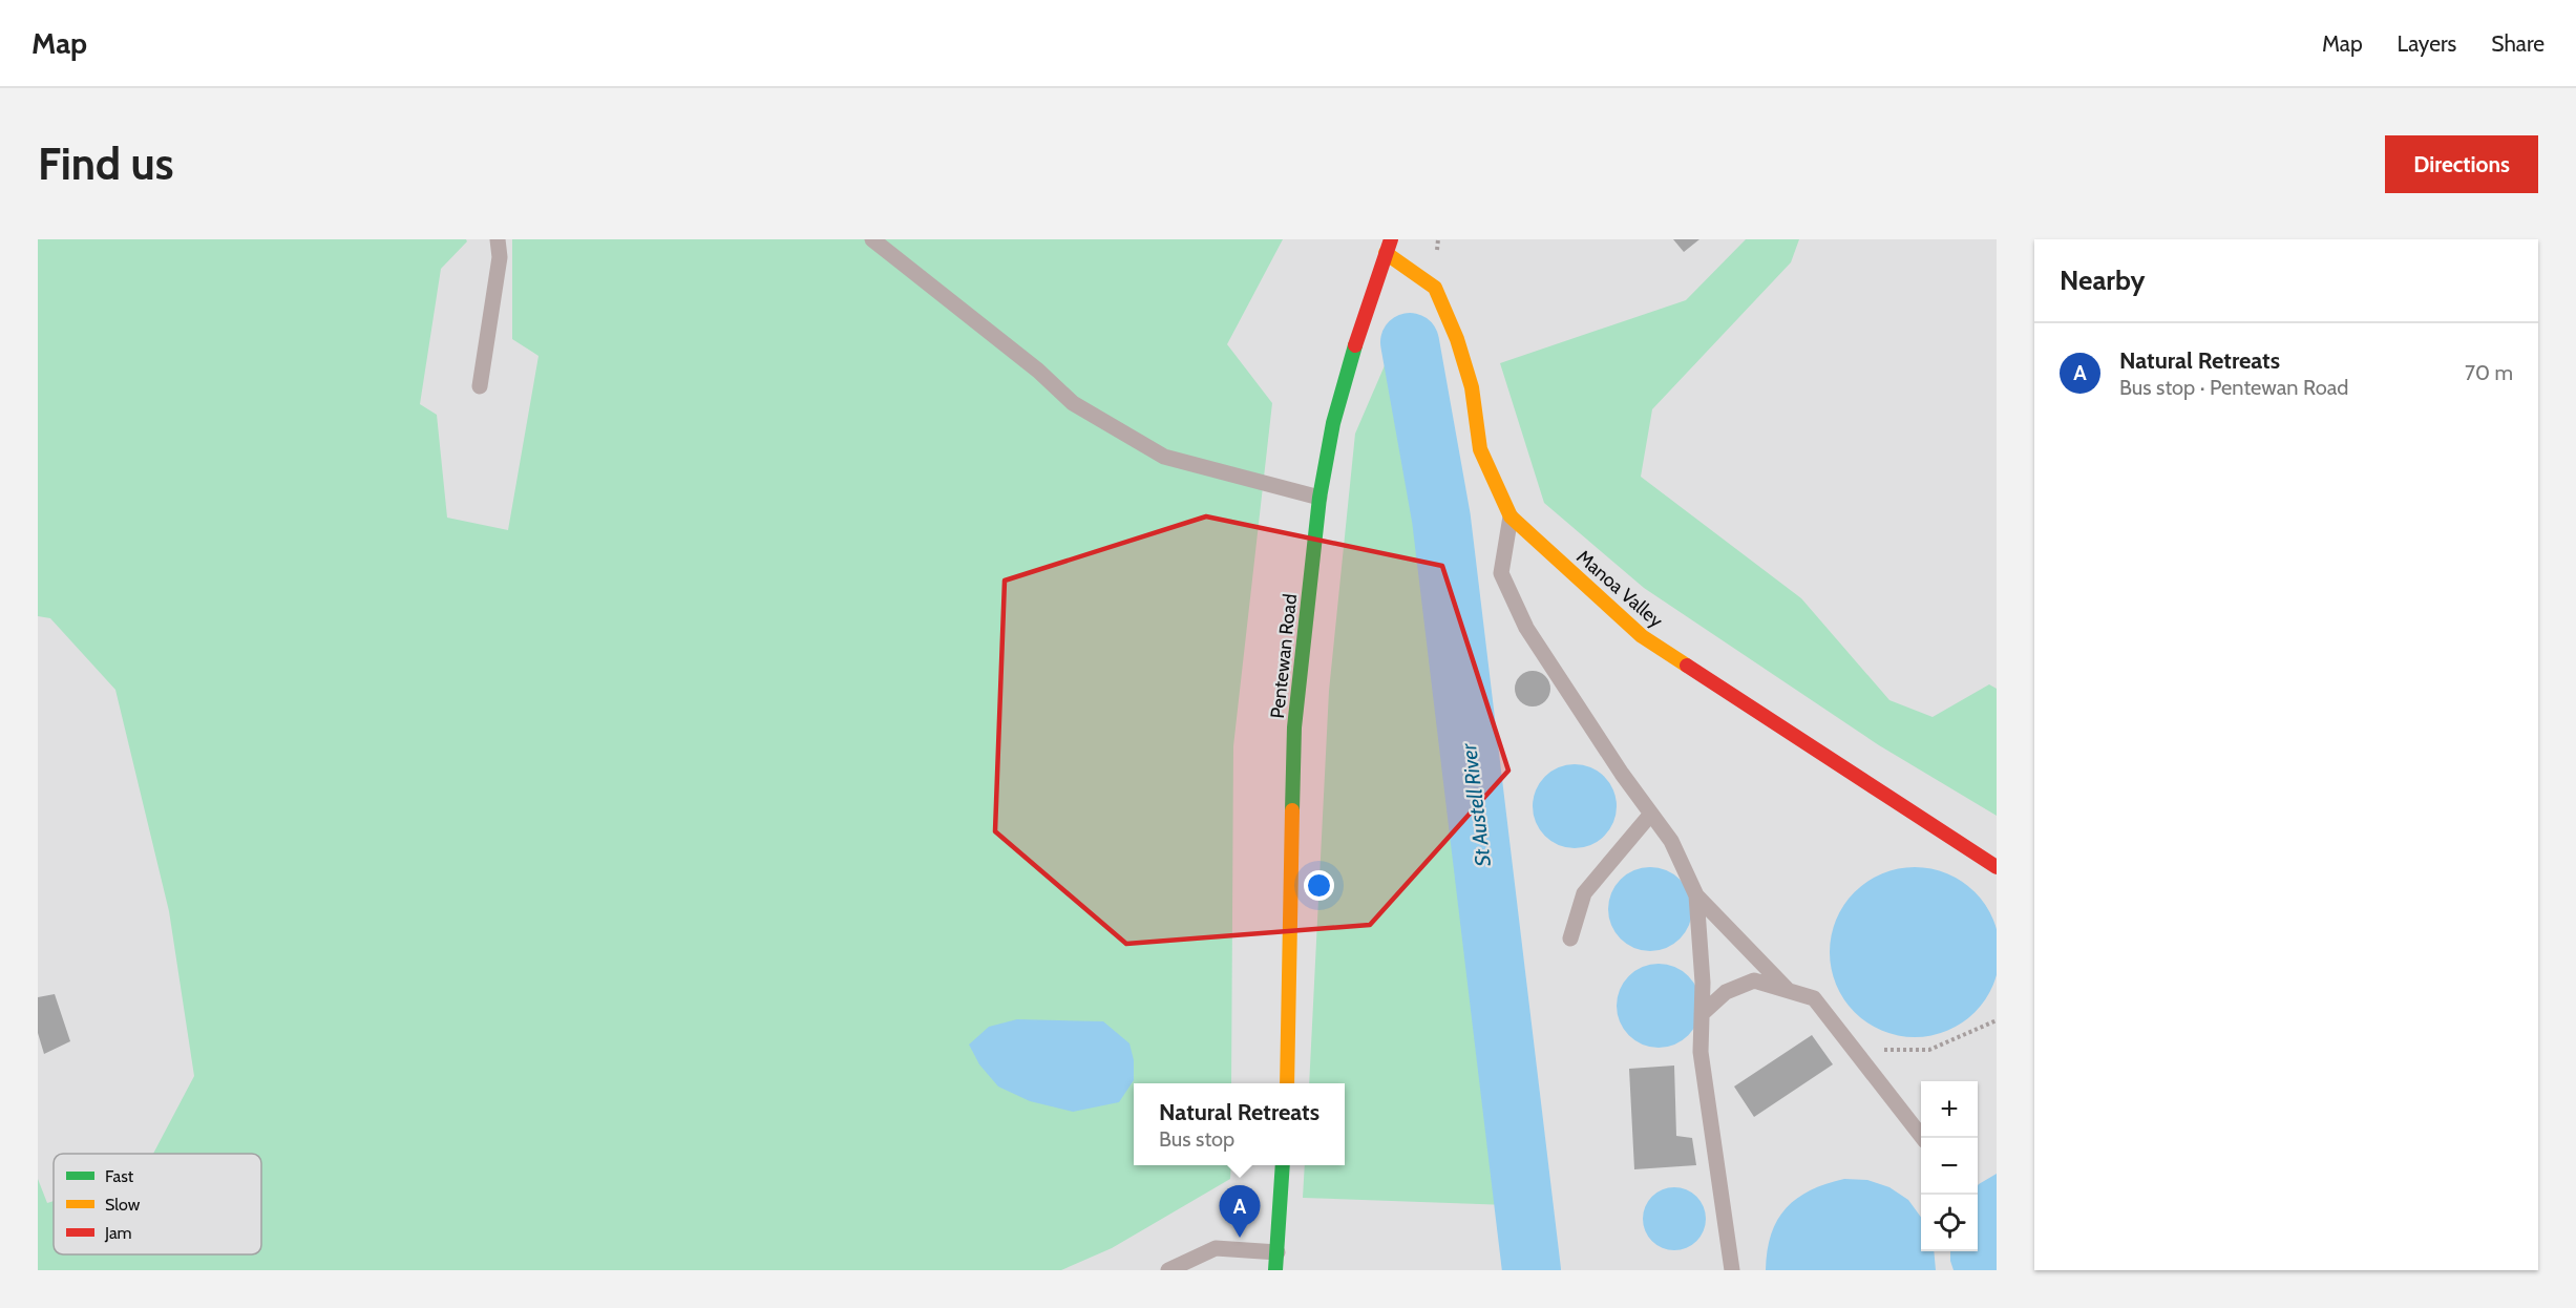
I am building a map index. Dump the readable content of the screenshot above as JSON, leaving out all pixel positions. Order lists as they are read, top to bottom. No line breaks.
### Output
{"streets":{"main road":["Manoa Valley","Pentewan Road"]},"crossings":[["Manoa Valley","Pentewan Road"]],"water":["St Austell River"],"legend":["Fast","Slow","Jam"],"page":{"header":"Map","nav":["Map","Layers","Share"],"buttons":"Directions","title":"Find us","heading":"Nearby","list":[{"mark":"A","name":"Natural Retreats","note":"Bus stop · Pentewan Road","value":"70 m"}],"map_buttons":["+","−"],"popup":["Natural Retreats","Bus stop"],"pins":"A"}}
